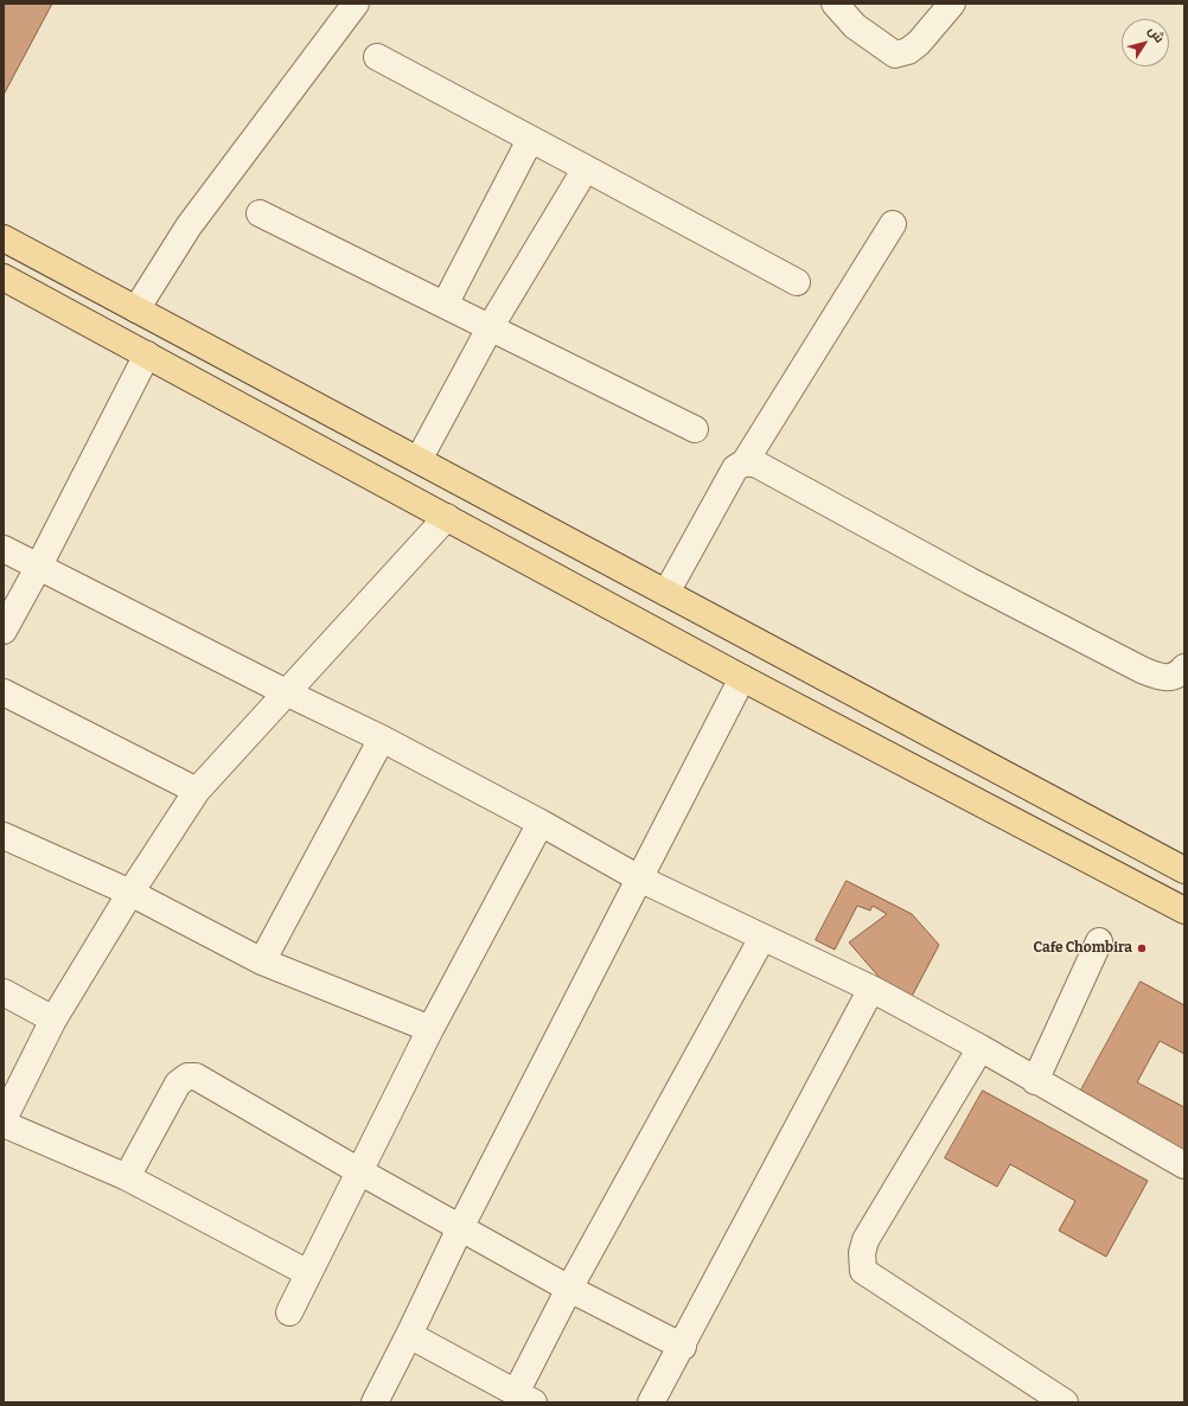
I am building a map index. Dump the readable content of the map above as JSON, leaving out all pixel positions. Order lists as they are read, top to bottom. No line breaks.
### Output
{"places":["Cafe Chombira"],"north":"top right"}
